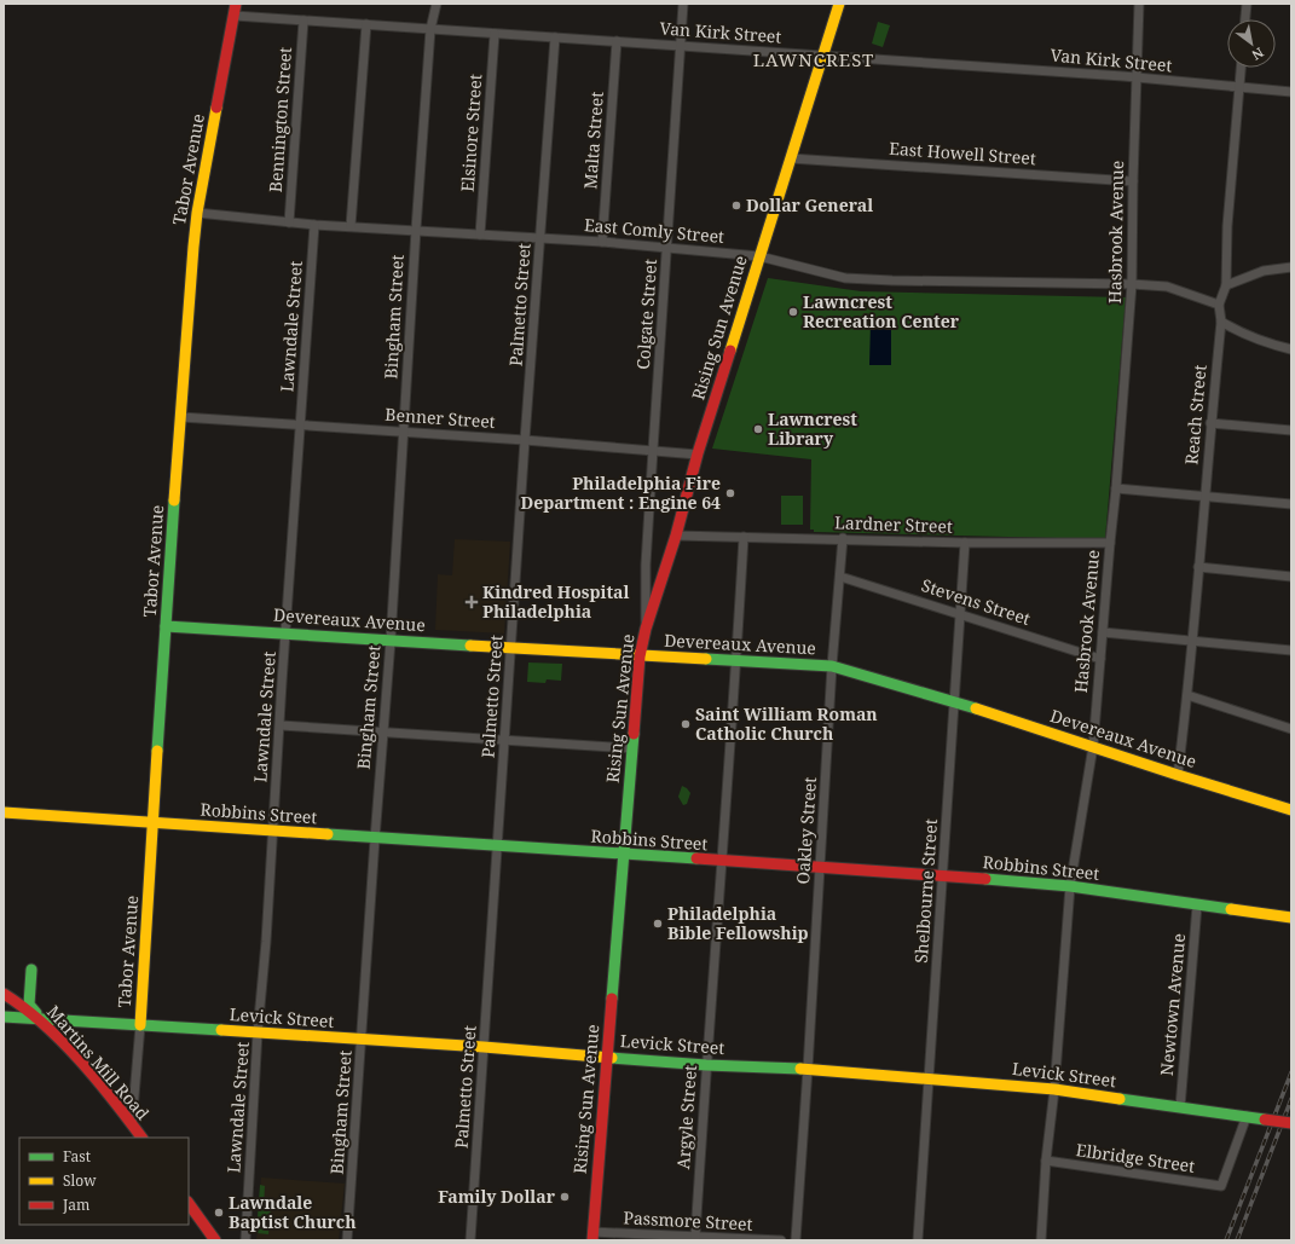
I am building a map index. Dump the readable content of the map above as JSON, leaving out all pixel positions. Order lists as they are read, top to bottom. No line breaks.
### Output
{"streets":{"street":["Van Kirk Street","Bennington Street","Elsinore Street","Malta Street","East Howell Street","Tabor Avenue","East Comly Street","Hasbrook Avenue","Palmetto Street","Colgate Street","Bingham Street","Lawndale Street","Rising Sun Avenue","Reach Street","Benner Street","Lardner Street","Stevens Street","Devereaux Avenue","Robbins Street","Oakley Street","Shelbourne Street","Newtown Avenue","Levick Street","Martins Mill Road","Argyle Street","Elbridge Street","Passmore Street"]},"crossings":[["Van Kirk Street","Bennington Street"],["Van Kirk Street","Elsinore Street"],["Van Kirk Street","Malta Street"],["Van Kirk Street","Tabor Avenue"],["Van Kirk Street","Hasbrook Avenue"],["Van Kirk Street","Palmetto Street"],["Van Kirk Street","Colgate Street"],["Van Kirk Street","Bingham Street"],["Van Kirk Street","Rising Sun Avenue"],["Van Kirk Street","Reach Street"],["Bennington Street","East Comly Street"],["Elsinore Street","East Comly Street"],["Malta Street","East Comly Street"],["East Howell Street","Hasbrook Avenue"],["East Howell Street","Rising Sun Avenue"],["Tabor Avenue","East Comly Street"],["Tabor Avenue","Benner Street"],["Tabor Avenue","Devereaux Avenue"],["Tabor Avenue","Robbins Street"],["Tabor Avenue","Levick Street"],["Tabor Avenue","Martins Mill Road"],["East Comly Street","Hasbrook Avenue"],["East Comly Street","Palmetto Street"],["East Comly Street","Colgate Street"],["East Comly Street","Bingham Street"],["East Comly Street","Lawndale Street"],["East Comly Street","Rising Sun Avenue"],["East Comly Street","Reach Street"],["Hasbrook Avenue","Lardner Street"],["Hasbrook Avenue","Stevens Street"],["Hasbrook Avenue","Devereaux Avenue"],["Hasbrook Avenue","Robbins Street"],["Hasbrook Avenue","Levick Street"],["Hasbrook Avenue","Elbridge Street"],["Palmetto Street","Benner Street"],["Palmetto Street","Devereaux Avenue"],["Palmetto Street","Robbins Street"],["Palmetto Street","Levick Street"],["Colgate Street","Rising Sun Avenue"],["Colgate Street","Benner Street"],["Bingham Street","Benner Street"],["Bingham Street","Devereaux Avenue"],["Bingham Street","Robbins Street"],["Bingham Street","Levick Street"],["Lawndale Street","Benner Street"],["Lawndale Street","Devereaux Avenue"],["Lawndale Street","Robbins Street"],["Lawndale Street","Levick Street"],["Rising Sun Avenue","Benner Street"],["Rising Sun Avenue","Lardner Street"],["Rising Sun Avenue","Devereaux Avenue"],["Rising Sun Avenue","Robbins Street"],["Rising Sun Avenue","Levick Street"],["Rising Sun Avenue","Passmore Street"],["Reach Street","Devereaux Avenue"],["Lardner Street","Oakley Street"],["Lardner Street","Shelbourne Street"],["Lardner Street","Argyle Street"],["Stevens Street","Oakley Street"],["Stevens Street","Shelbourne Street"],["Devereaux Avenue","Oakley Street"],["Devereaux Avenue","Shelbourne Street"],["Devereaux Avenue","Argyle Street"],["Robbins Street","Oakley Street"],["Robbins Street","Shelbourne Street"],["Robbins Street","Newtown Avenue"],["Robbins Street","Argyle Street"],["Oakley Street","Levick Street"],["Shelbourne Street","Levick Street"],["Newtown Avenue","Levick Street"],["Levick Street","Martins Mill Road"],["Levick Street","Argyle Street"],["Levick Street","Elbridge Street"],["Argyle Street","Passmore Street"]],"districts":["LAWNCREST"],"places":{"other":["Dollar General","Lawncrest Recreation Center","Lawncrest Library","Philadelphia Fire Department : Engine 64","Saint William Roman Catholic Church","Philadelphia Bible Fellowship","Family Dollar","Lawndale Baptist Church"],"health":["Kindred Hospital Philadelphia"]},"legend":["Fast","Slow","Jam"],"north":"bottom right"}
